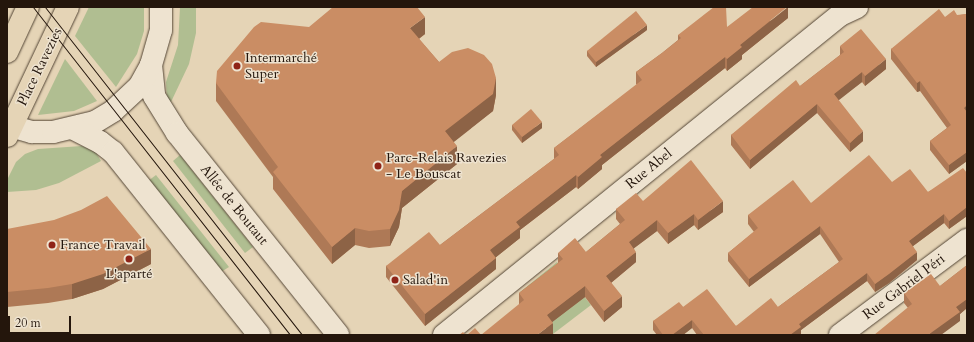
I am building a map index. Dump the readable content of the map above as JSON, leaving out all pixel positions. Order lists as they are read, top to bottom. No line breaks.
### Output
{"streets":{"main road":["Place Ravezies","Rue Abel","Allée de Boutaut","Rue Gabriel Péri"]},"crossings":[["Place Ravezies","Allée de Boutaut"]],"places":["Intermarché Super","Parc-Relais Ravezies - Le Bouscat","France Travail","L'aparté","Salad'in"],"scale_bar":"20 m"}
